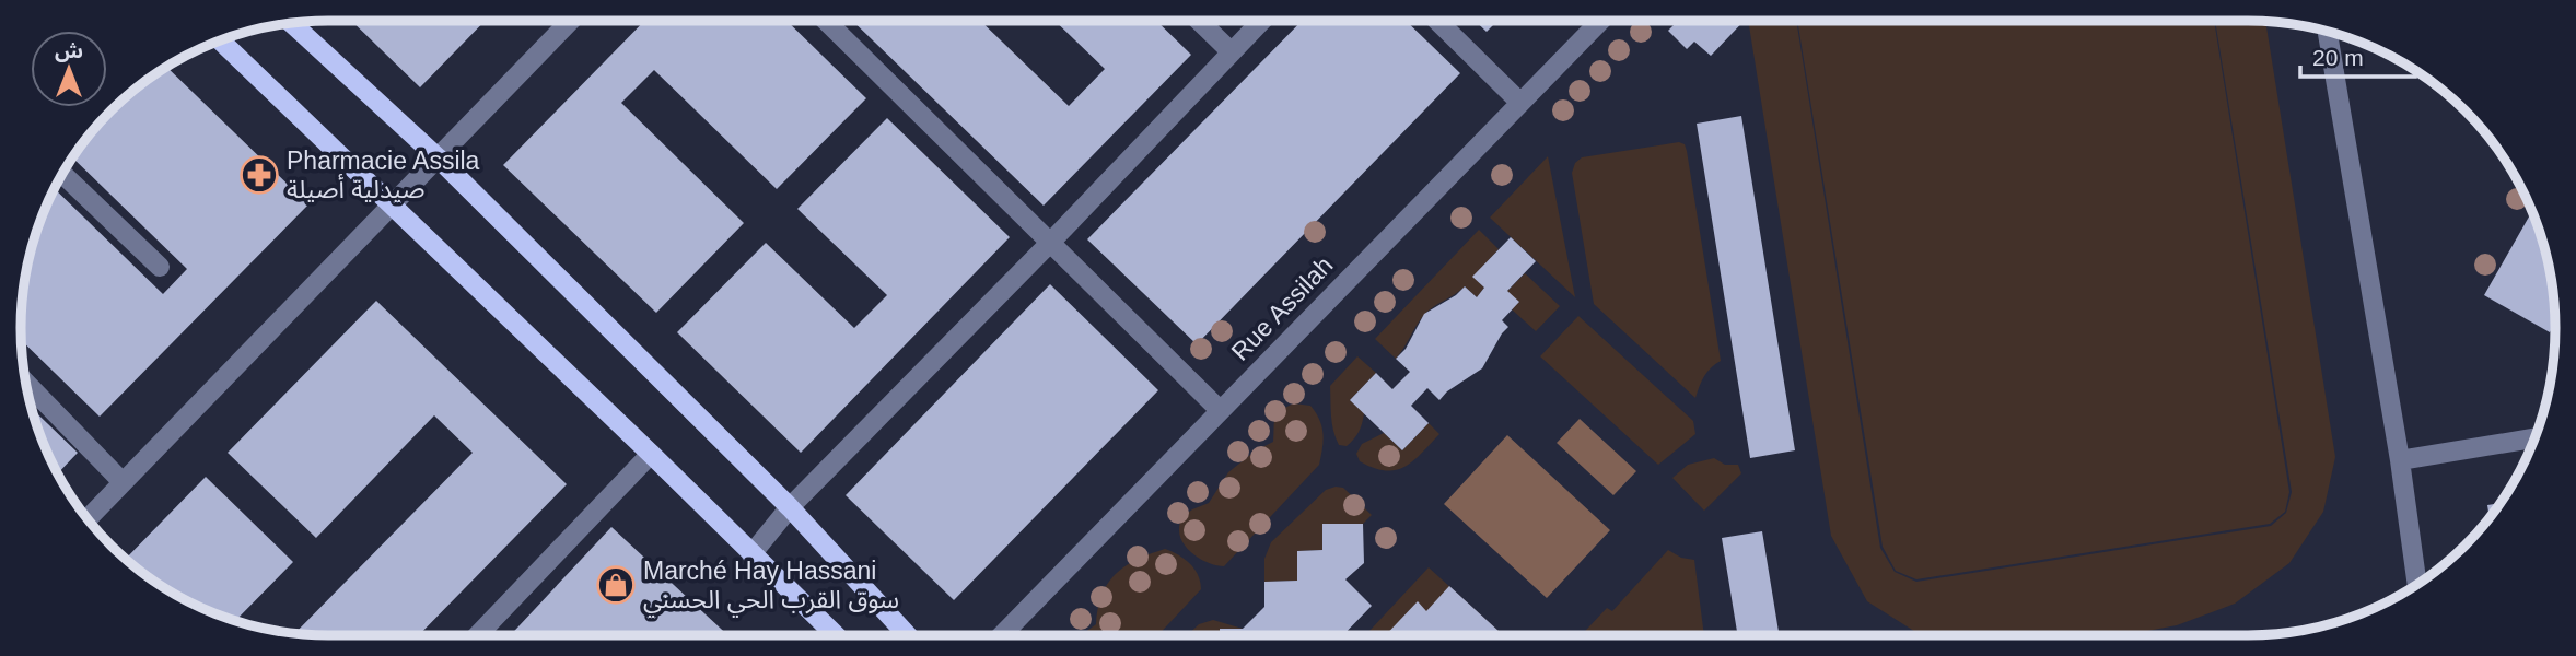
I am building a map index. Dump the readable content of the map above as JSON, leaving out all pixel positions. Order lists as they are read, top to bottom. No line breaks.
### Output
{"streets":{"street":["Rue Assilah"]},"places":{"pharmacy":["Pharmacie Assila صيدلية أصيلة"],"shop":["Marché Hay Hassani سوق القرب الحي الحسني"]},"scale_bar":"20 m","north":"top"}
